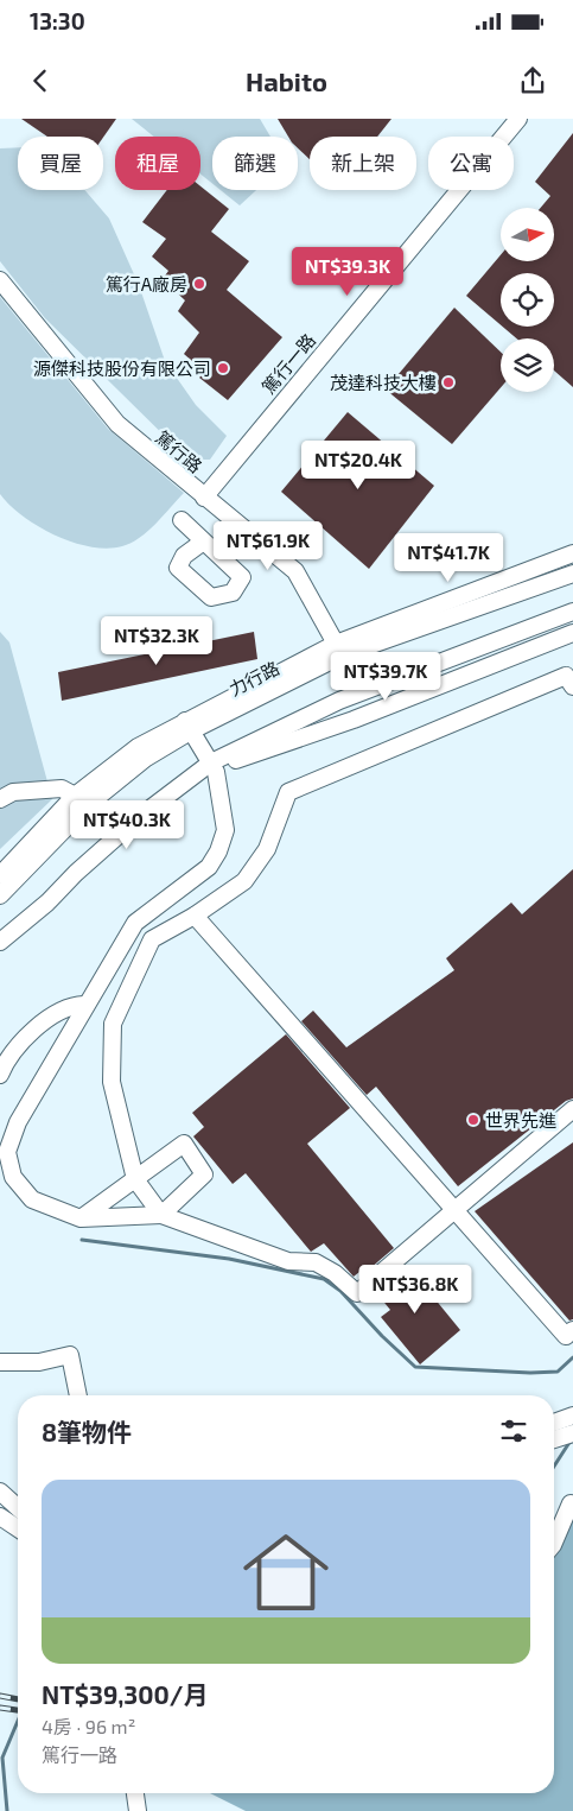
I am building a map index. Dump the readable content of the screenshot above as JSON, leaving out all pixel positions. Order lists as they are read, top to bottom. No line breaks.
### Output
{"streets":{"street":["篤行一路","篤行路","力行路"]},"crossings":[["篤行一路","篤行路"],["篤行路","力行路"]],"places":["篤行A廠房","源傑科技股份有限公司","茂達科技大樓","世界先進"],"north":"right","page":{"status":"13:30","header":"Habito","chip":["買屋","租屋","篩選","新上架","公寓"],"price":["NT$39.3K","NT$20.4K","NT$61.9K","NT$41.7K","NT$32.3K","NT$39.7K","NT$40.3K","NT$36.8K"],"heading":"8筆物件","list":[{"name":"NT$39,300/月","note":"4房 · 96 m² · 篤行一路"}]}}
